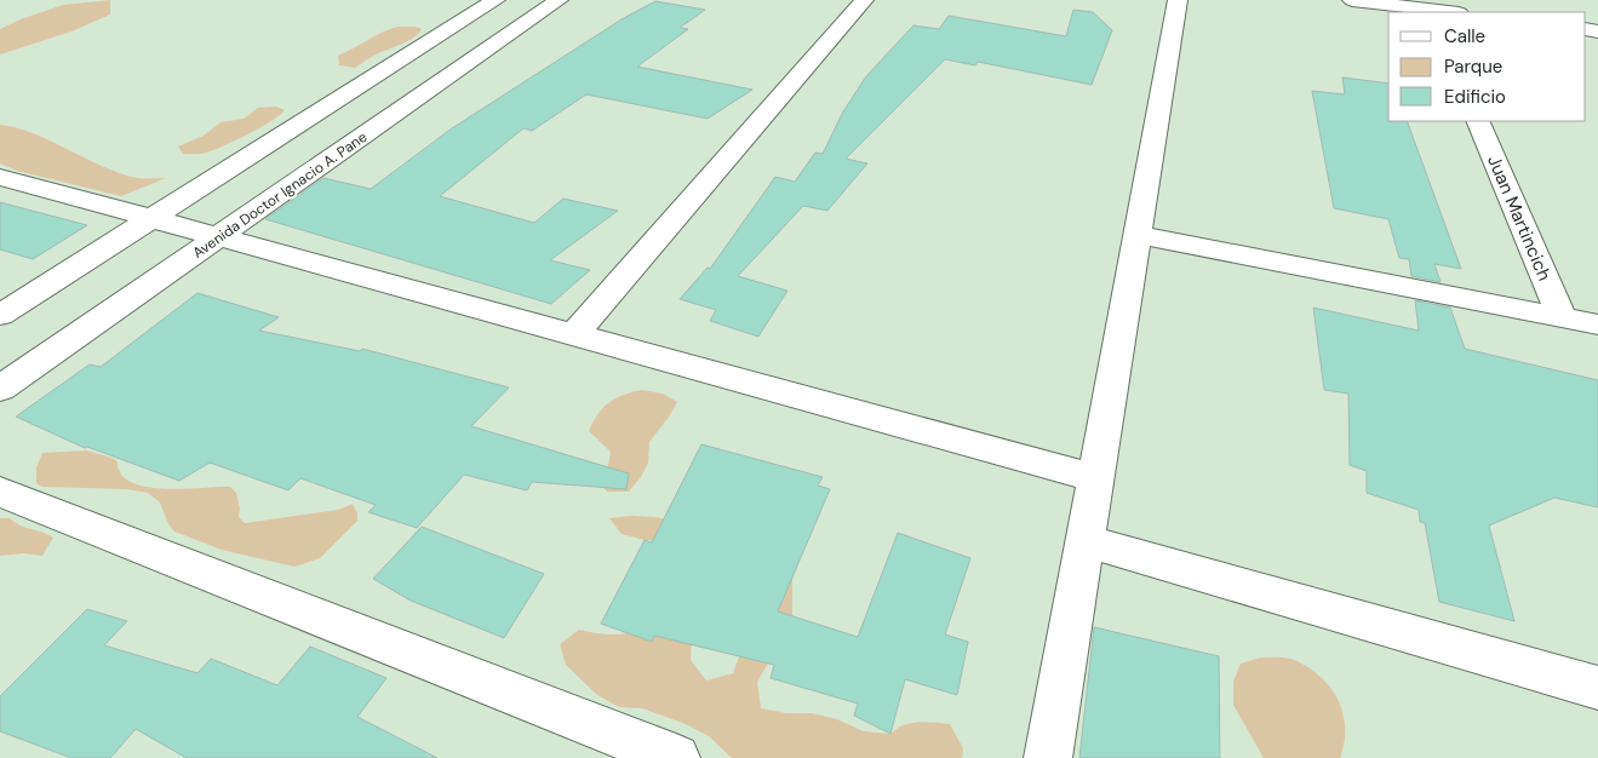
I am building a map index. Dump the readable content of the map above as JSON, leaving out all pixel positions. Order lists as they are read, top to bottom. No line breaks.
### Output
{"streets":{"street":["Avenida Doctor Ignacio A. Pane","Juan Martincich"]},"legend":["Calle","Parque","Edificio"]}
